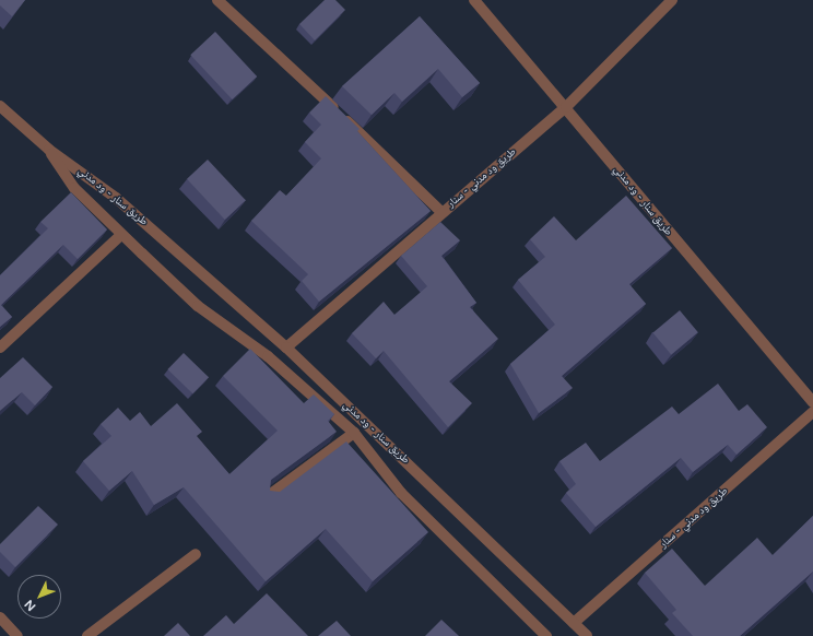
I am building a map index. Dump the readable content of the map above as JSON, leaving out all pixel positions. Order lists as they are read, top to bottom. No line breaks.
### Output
{"streets":{"street":["طريق ود مدني - سنار","طريق سنار - ود مدني"]},"crossings":[["طريق ود مدني - سنار","طريق سنار - ود مدني"]],"north":"bottom left"}
